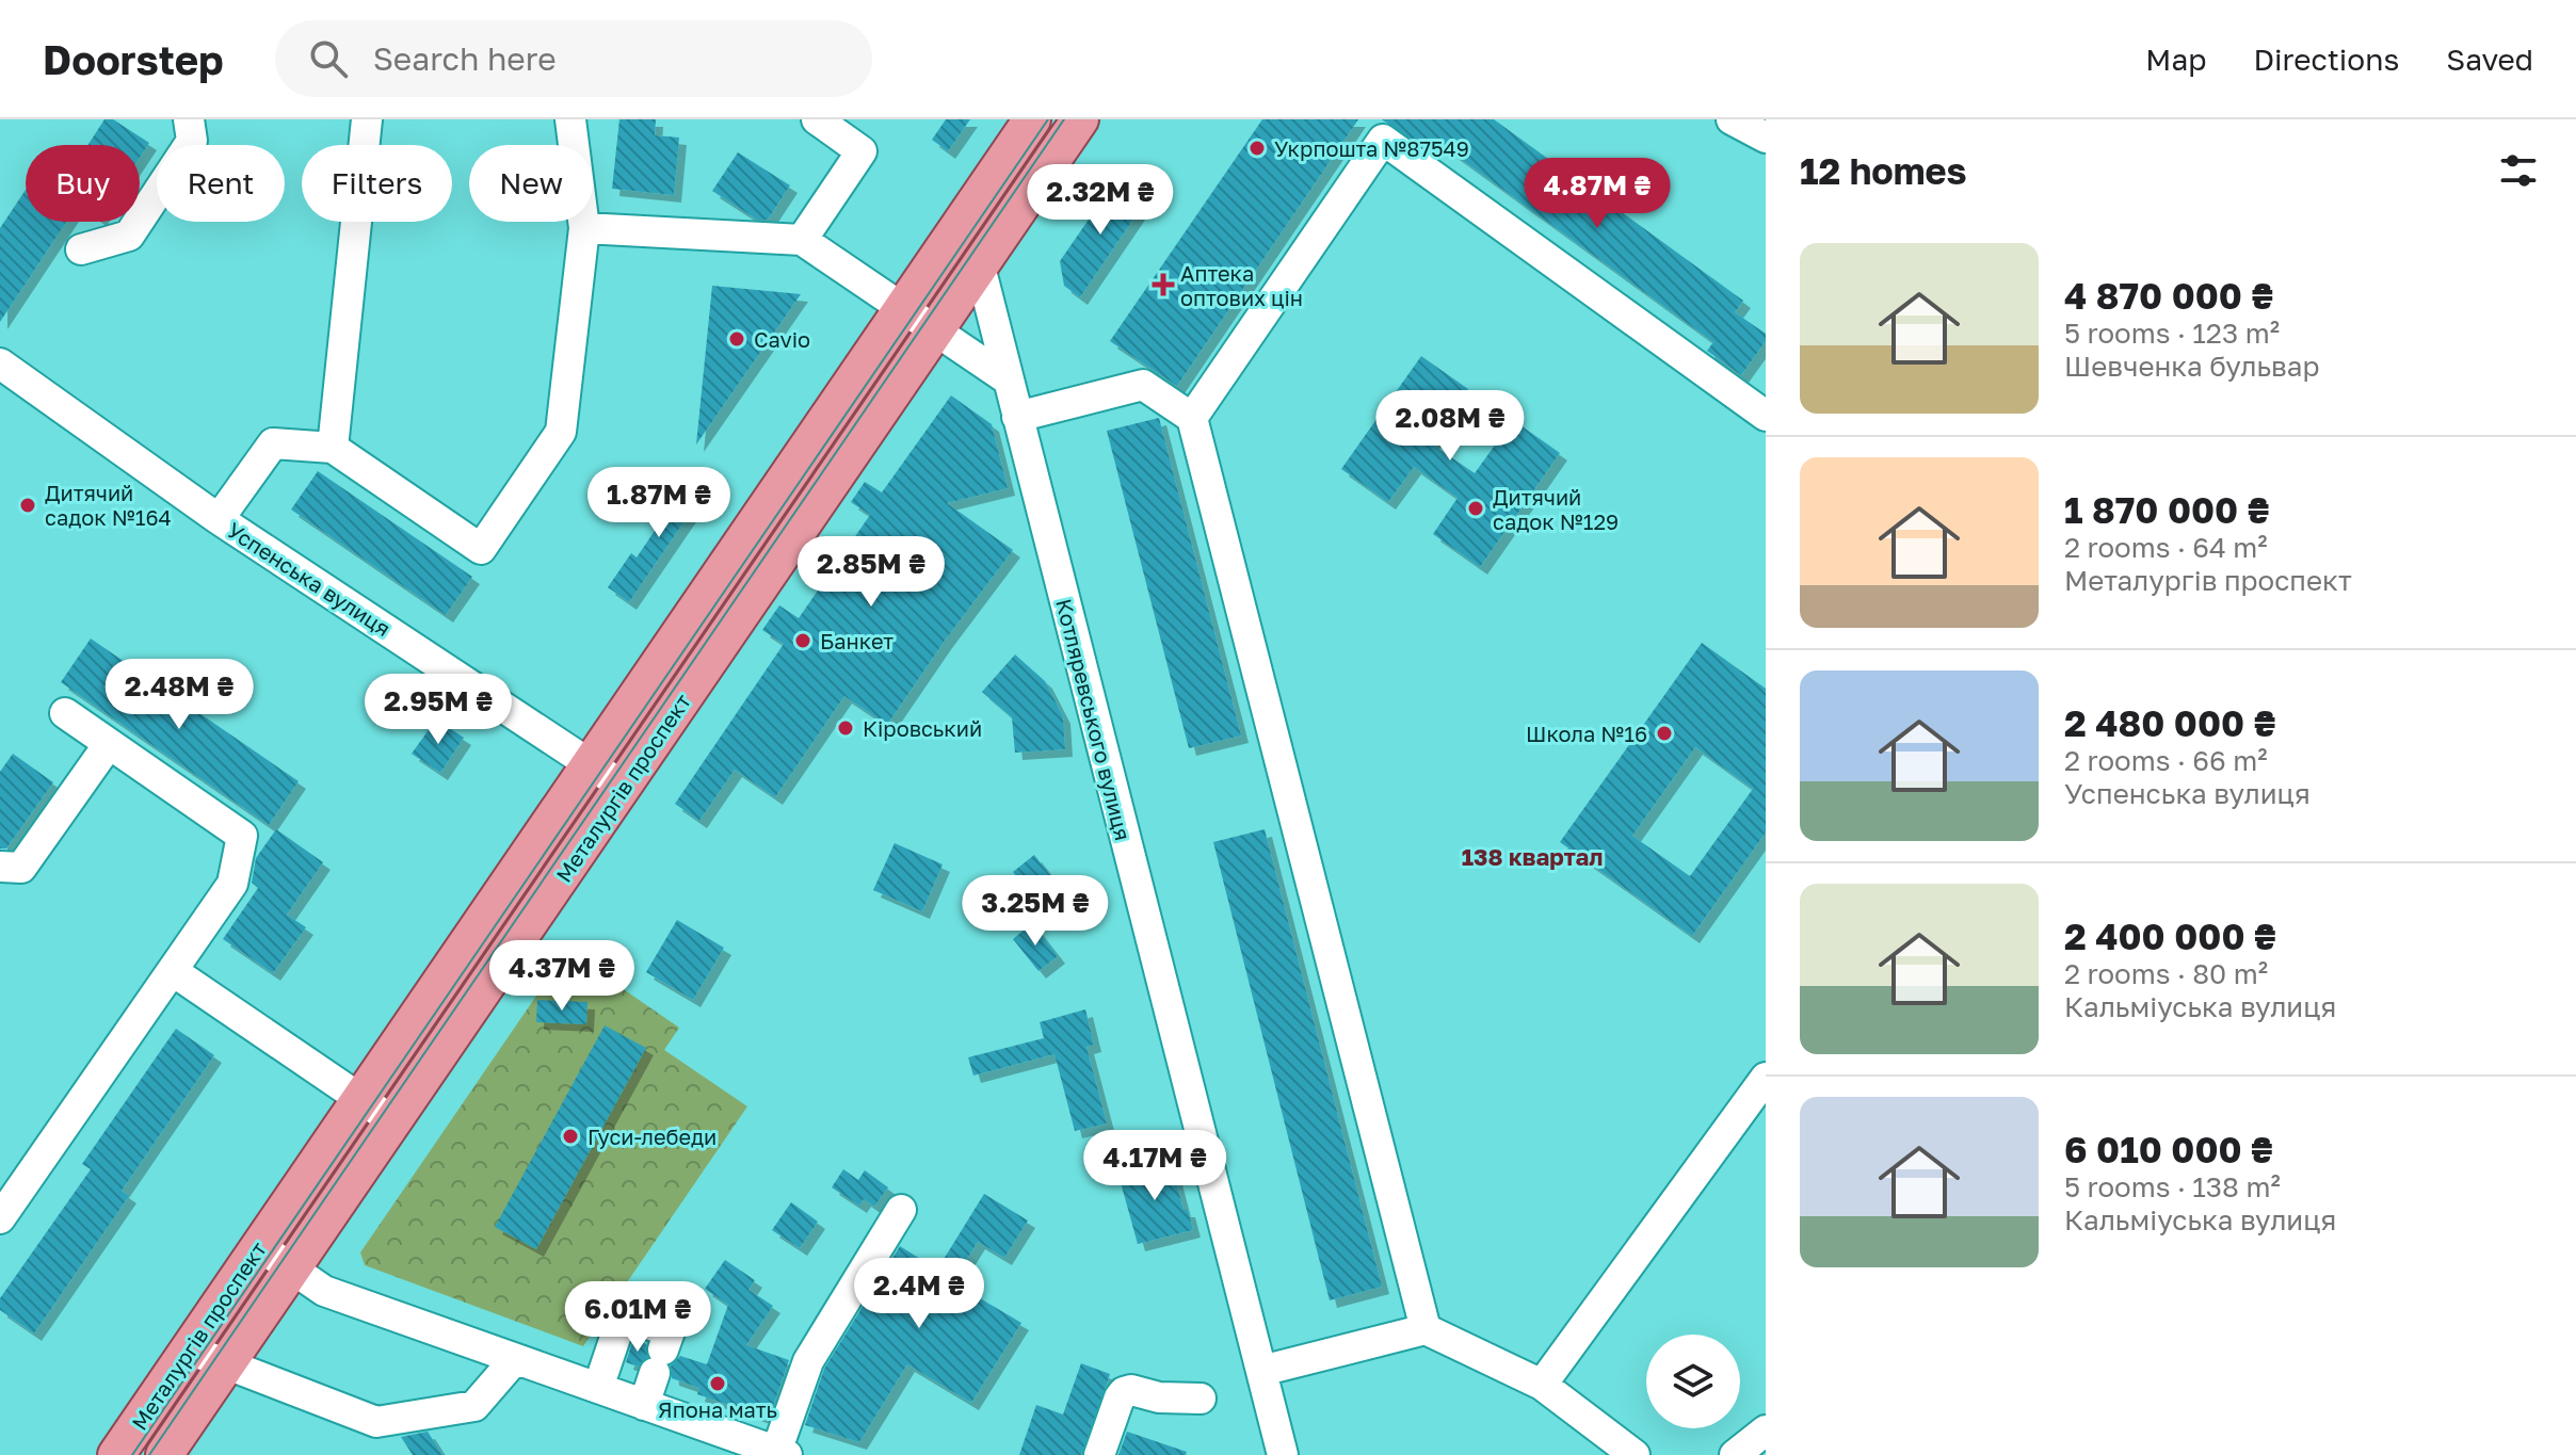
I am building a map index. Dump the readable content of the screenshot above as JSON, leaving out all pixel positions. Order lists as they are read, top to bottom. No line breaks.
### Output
{"streets":{"main road":["Металургів проспект"],"street":["Успенська вулиця","Котляревського вулиця"]},"crossings":[["Успенська вулиця","Металургів проспект"],["Котляревського вулиця","Металургів проспект"]],"districts":["138 квартал"],"places":{"other":["Укрпошта №87549","Cavio","Дитячий садок №164","Дитячий садок №129","Банкет","Кіровський","Школа №16","Гуси-лебеди","Япона мать"],"health":["Аптека оптових цін"]},"page":{"header":"Doorstep","search":"Search here","nav":["Map","Directions","Saved"],"heading":"12 homes","chip":["Buy","Rent","Filters","New"],"price":["4.87M ₴","2.32M ₴","2.08M ₴","1.87M ₴","2.85M ₴","2.48M ₴","2.95M ₴","3.25M ₴","4.37M ₴","4.17M ₴","2.4M ₴","6.01M ₴"],"list":[{"name":"4 870 000 ₴","note":"5 rooms · 123 m² · Шевченка бульвар"},{"name":"1 870 000 ₴","note":"2 rooms · 64 m² · Металургів проспект"},{"name":"2 480 000 ₴","note":"2 rooms · 66 m² · Успенська вулиця"},{"name":"2 400 000 ₴","note":"2 rooms · 80 m² · Кальміуська вулиця"},{"name":"6 010 000 ₴","note":"5 rooms · 138 m² · Кальміуська вулиця"}]}}
